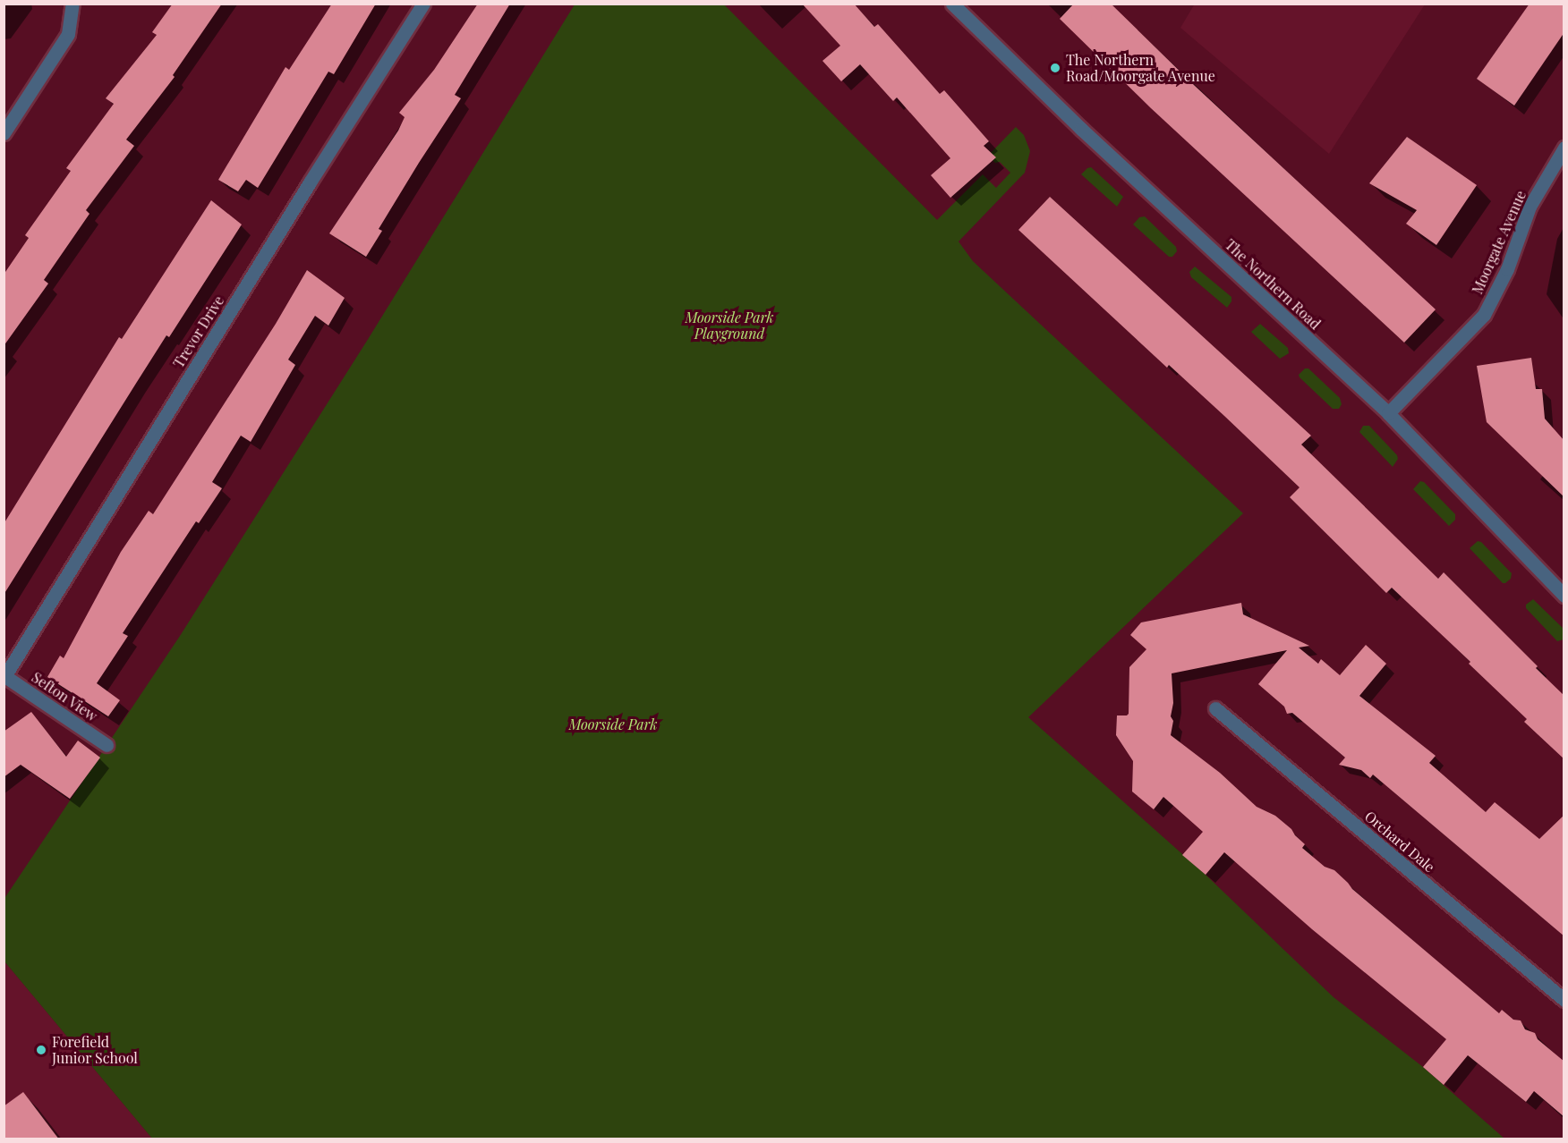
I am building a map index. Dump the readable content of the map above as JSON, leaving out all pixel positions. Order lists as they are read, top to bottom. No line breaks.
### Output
{"streets":{"street":["Moorgate Avenue","The Northern Road","Trevor Drive","Sefton View","Orchard Dale"]},"crossings":[["Moorgate Avenue","The Northern Road"],["Trevor Drive","Sefton View"]],"parks":["Moorside Park Playground","Moorside Park"],"places":["The Northern Road/Moorgate Avenue","Forefield Junior School"]}
